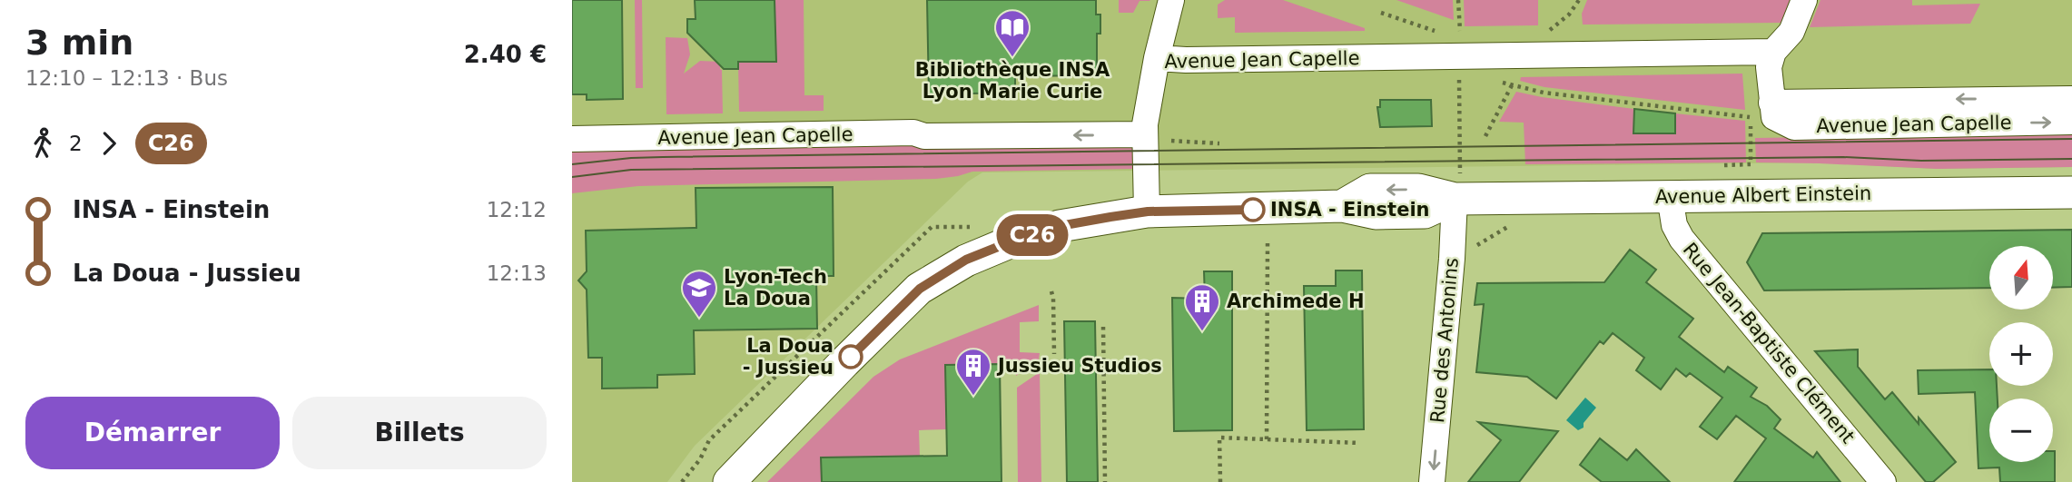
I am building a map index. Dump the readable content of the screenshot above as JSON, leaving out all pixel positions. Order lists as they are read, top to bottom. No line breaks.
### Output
{"streets":{"street":["Avenue Jean Capelle","Avenue Albert Einstein","Rue des Antonins","Rue Jean-Baptiste Clément"]},"crossings":[["Avenue Albert Einstein","Rue des Antonins"],["Avenue Albert Einstein","Rue Jean-Baptiste Clément"]],"one_way":["Rue des Antonins"],"places":{"library":["Bibliothèque INSA Lyon Marie Curie"],"other":["INSA - Einstein","La Doua - Jussieu"],"school or university":["Lyon-Tech La Doua"],"building":["Archimede H","Jussieu Studios"]},"lines":["bus line C26"],"north":"top","page":{"heading":["3 min","12:10 – 12:13 · Bus","2.40 €"],"on_map":"C26","legs":["2","C26"],"list":[{"name":"INSA - Einstein","value":"12:12"},{"name":"La Doua - Jussieu","value":"12:13"}],"map_buttons":["+","−"],"buttons":["Démarrer","Billets"]}}
